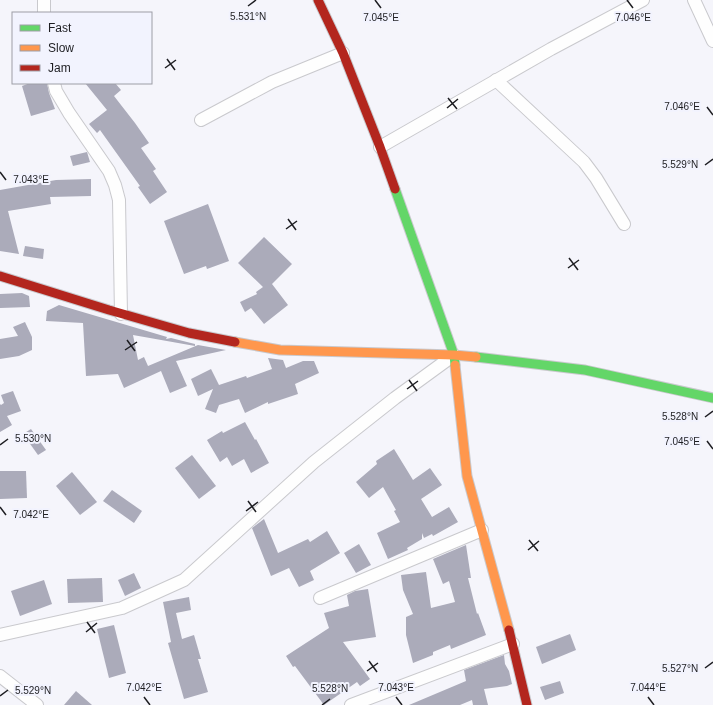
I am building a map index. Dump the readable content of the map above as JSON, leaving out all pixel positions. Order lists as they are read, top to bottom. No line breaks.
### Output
{"legend":["Fast","Slow","Jam"],"coordinates":["5.531°N","7.045°E","7.046°E","5.529°N","7.043°E","5.528°N","5.530°N","7.042°E","5.527°N","7.044°E"]}
